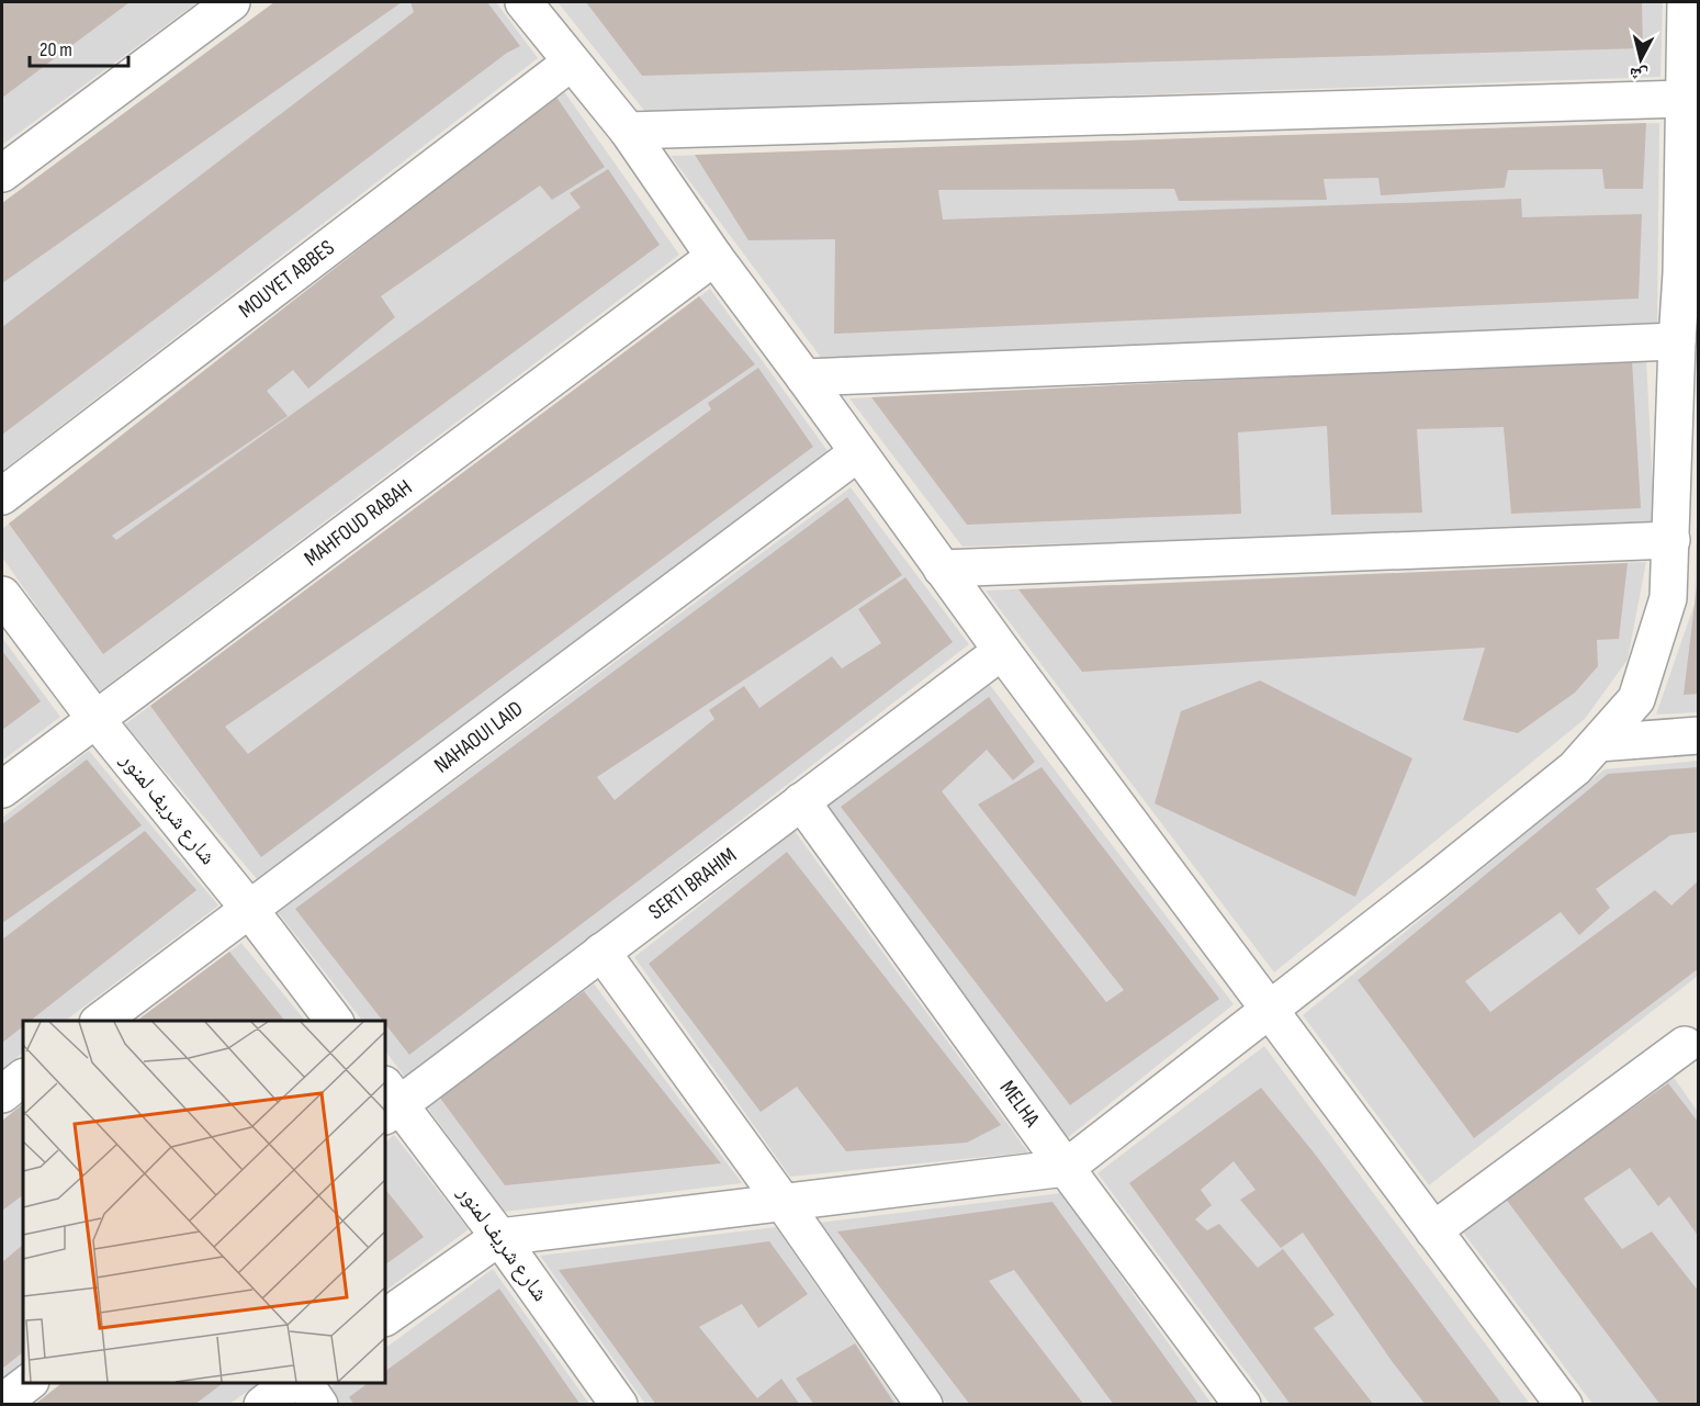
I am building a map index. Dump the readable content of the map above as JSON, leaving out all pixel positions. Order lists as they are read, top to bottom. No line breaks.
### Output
{"streets":{"street":["MOUYET ABBES","MAHFOUD RABAH","NAHAOUI LAID","شارع شريف لمنور","SERTI BRAHIM","MELHA"]},"crossings":[["MAHFOUD RABAH","شارع شريف لمنور"],["NAHAOUI LAID","شارع شريف لمنور"],["شارع شريف لمنور","SERTI BRAHIM"],["SERTI BRAHIM","MELHA"]],"scale_bar":"20 m","north":"bottom"}
